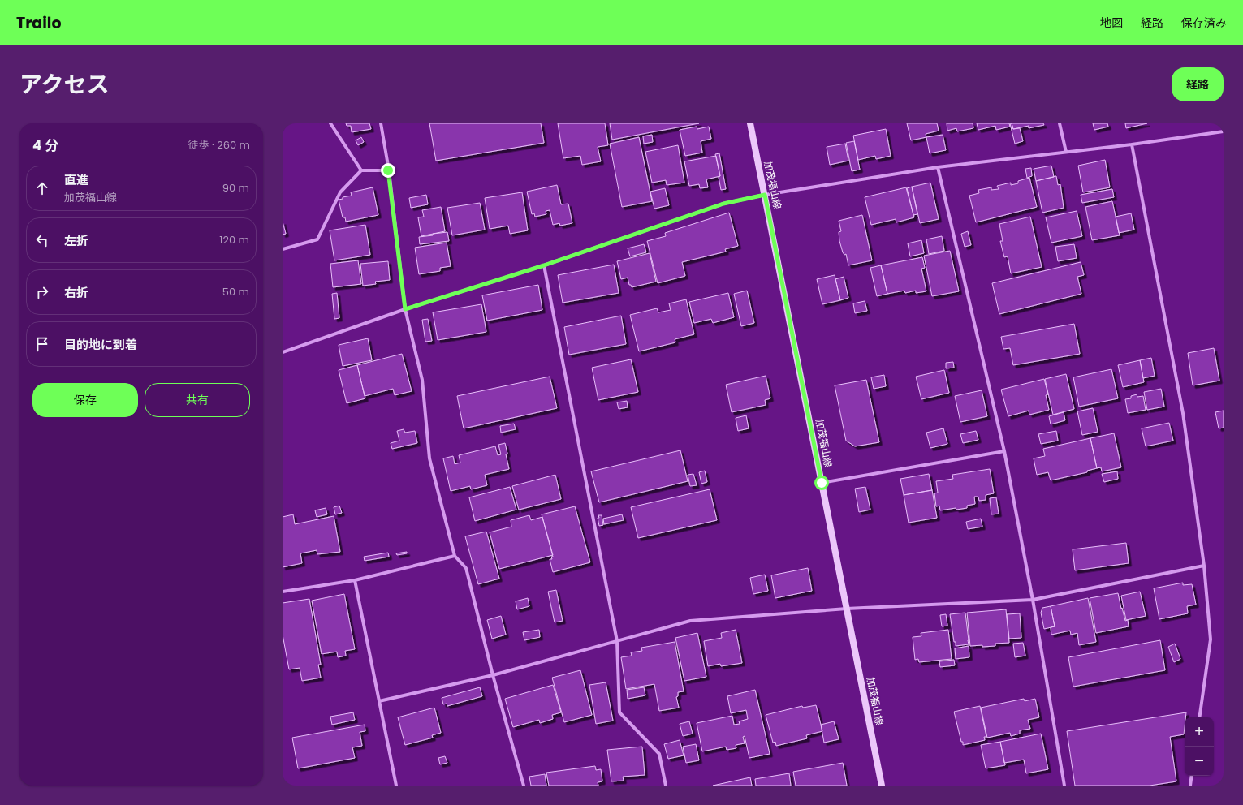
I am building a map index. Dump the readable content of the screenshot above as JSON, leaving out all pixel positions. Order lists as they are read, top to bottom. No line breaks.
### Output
{"streets":{"main road":["加茂福山線"]},"page":{"header":"Trailo","nav":["地図","経路","保存済み"],"title":"アクセス","buttons":["経路",["保存","共有"]],"heading":["4 分","徒歩 · 260 m"],"list":[["直進","加茂福山線","90 m"],["左折","120 m"],["右折","50 m"],"目的地に到着"],"map_buttons":["+","−"]}}
